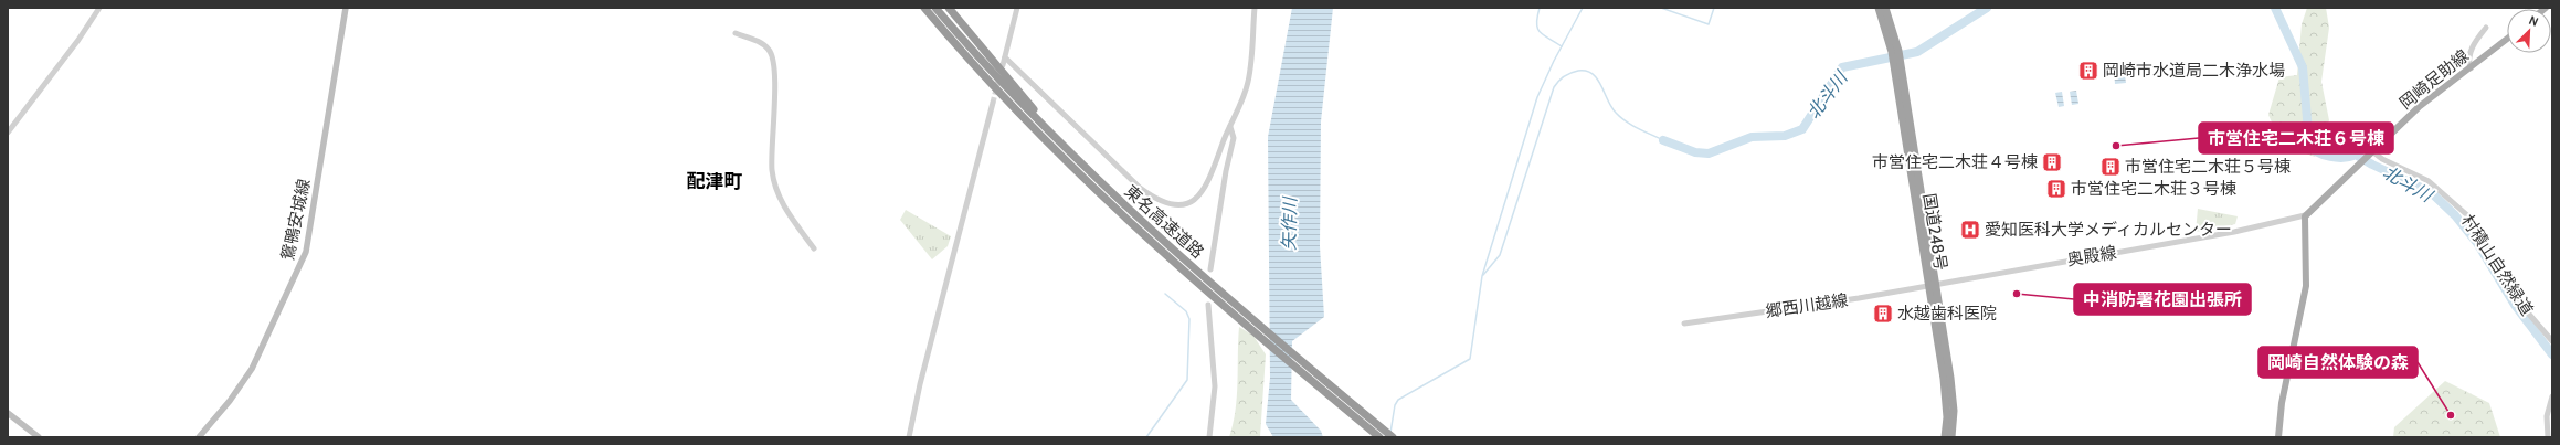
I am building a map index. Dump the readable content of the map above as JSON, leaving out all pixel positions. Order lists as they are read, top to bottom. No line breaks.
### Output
{"streets":{"highway":["東名高速道路","国道248号"],"main road":["岡崎足助線","鴛鴨安城線"],"street":["奥殿線","村積山自然緑道","郷西川越線"]},"crossings":[["岡崎足助線","奥殿線"],["岡崎足助線","村積山自然緑道"],["国道248号","奥殿線"],["国道248号","郷西川越線"],["奥殿線","郷西川越線"]],"districts":["配津町"],"water":["北斗川","矢作川"],"places":{"building":["岡崎市水道局二木浄水場","市営住宅二木荘４号棟","市営住宅二木荘５号棟","市営住宅二木荘３号棟","水越歯科医院"],"other":["市営住宅二木荘６号棟","中消防署花園出張所","岡崎自然体験の森"],"hospital":["愛知医科大学メディカルセンター"]},"north":"top right"}
